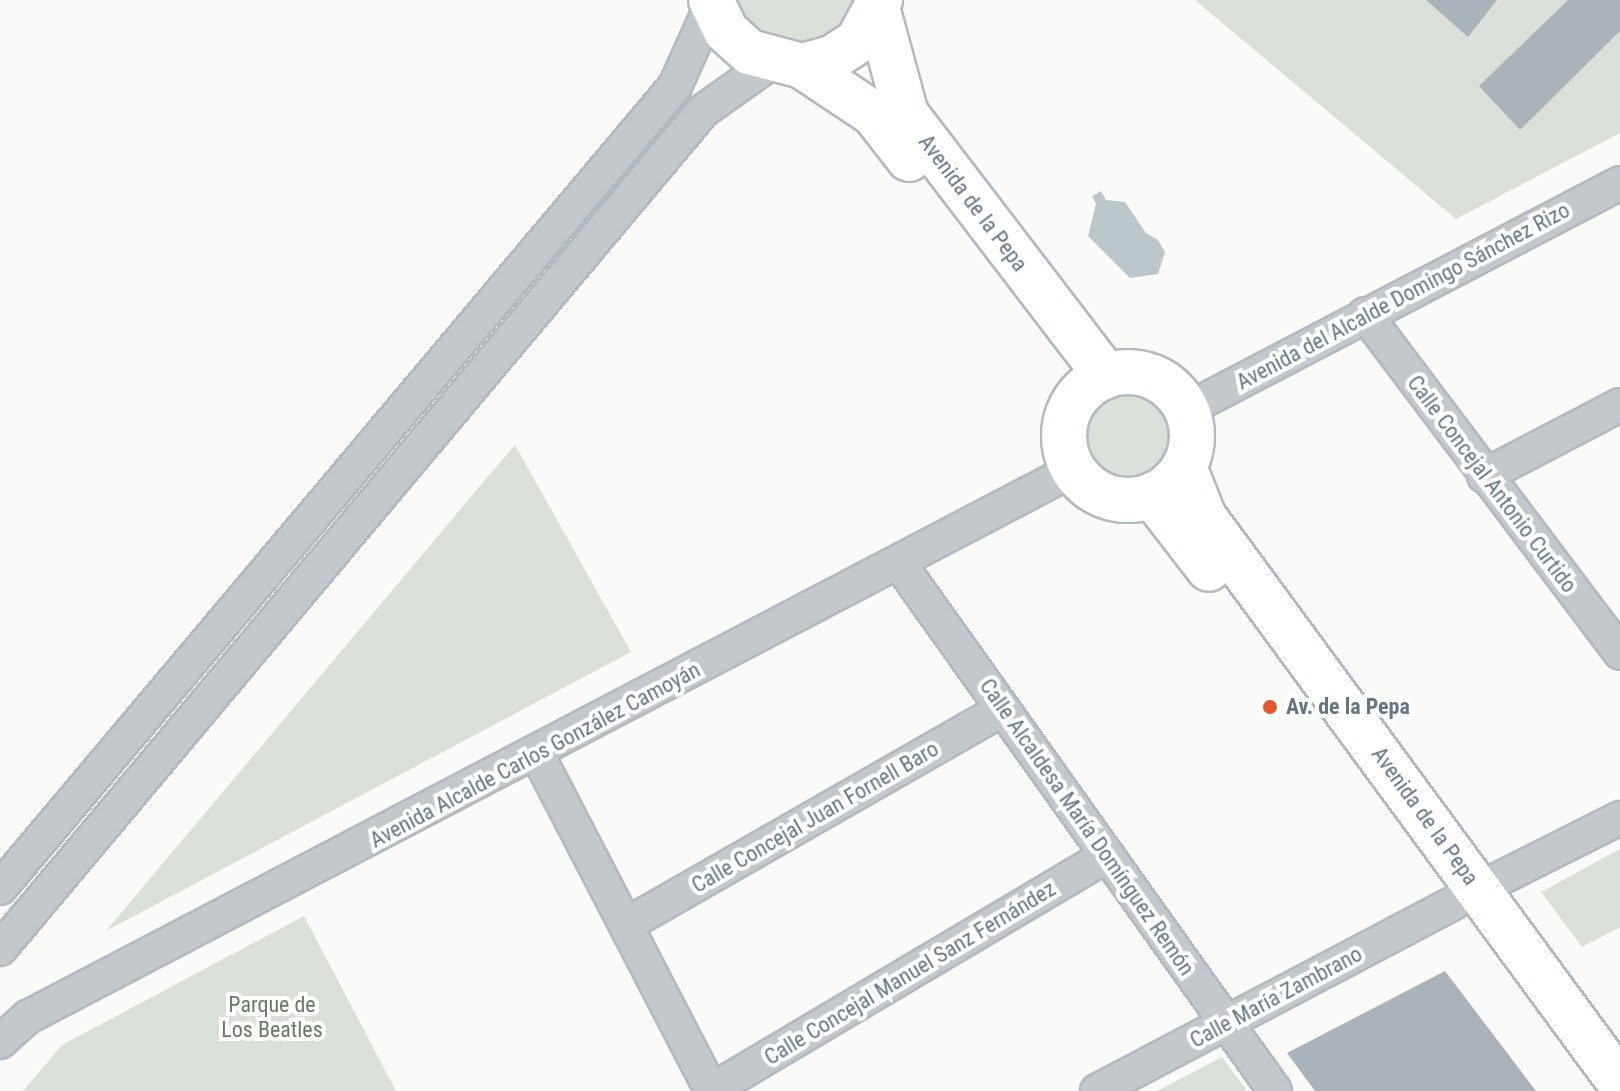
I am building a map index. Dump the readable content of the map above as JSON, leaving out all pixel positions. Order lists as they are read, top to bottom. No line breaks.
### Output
{"streets":{"street":["Avenida de la Pepa","Avenida del Alcalde Domingo Sánchez Rizo","Calle Concejal Antonio Curtido","Avenida Alcalde Carlos González Camoyán","Calle Concejal Juan Fornell Baro","Calle Alcaldesa María Domínguez Remón","Calle Concejal Manuel Sanz Fernández","Calle María Zambrano"]},"crossings":[["Avenida de la Pepa","Avenida del Alcalde Domingo Sánchez Rizo"],["Avenida de la Pepa","Avenida Alcalde Carlos González Camoyán"],["Avenida de la Pepa","Calle María Zambrano"],["Avenida del Alcalde Domingo Sánchez Rizo","Calle Concejal Antonio Curtido"],["Avenida del Alcalde Domingo Sánchez Rizo","Avenida Alcalde Carlos González Camoyán"],["Avenida Alcalde Carlos González Camoyán","Calle Alcaldesa María Domínguez Remón"],["Calle Concejal Juan Fornell Baro","Calle Alcaldesa María Domínguez Remón"],["Calle Alcaldesa María Domínguez Remón","Calle Concejal Manuel Sanz Fernández"],["Calle Alcaldesa María Domínguez Remón","Calle María Zambrano"]],"parks":["Parque de Los Beatles"],"places":["Av. de la Pepa"]}
